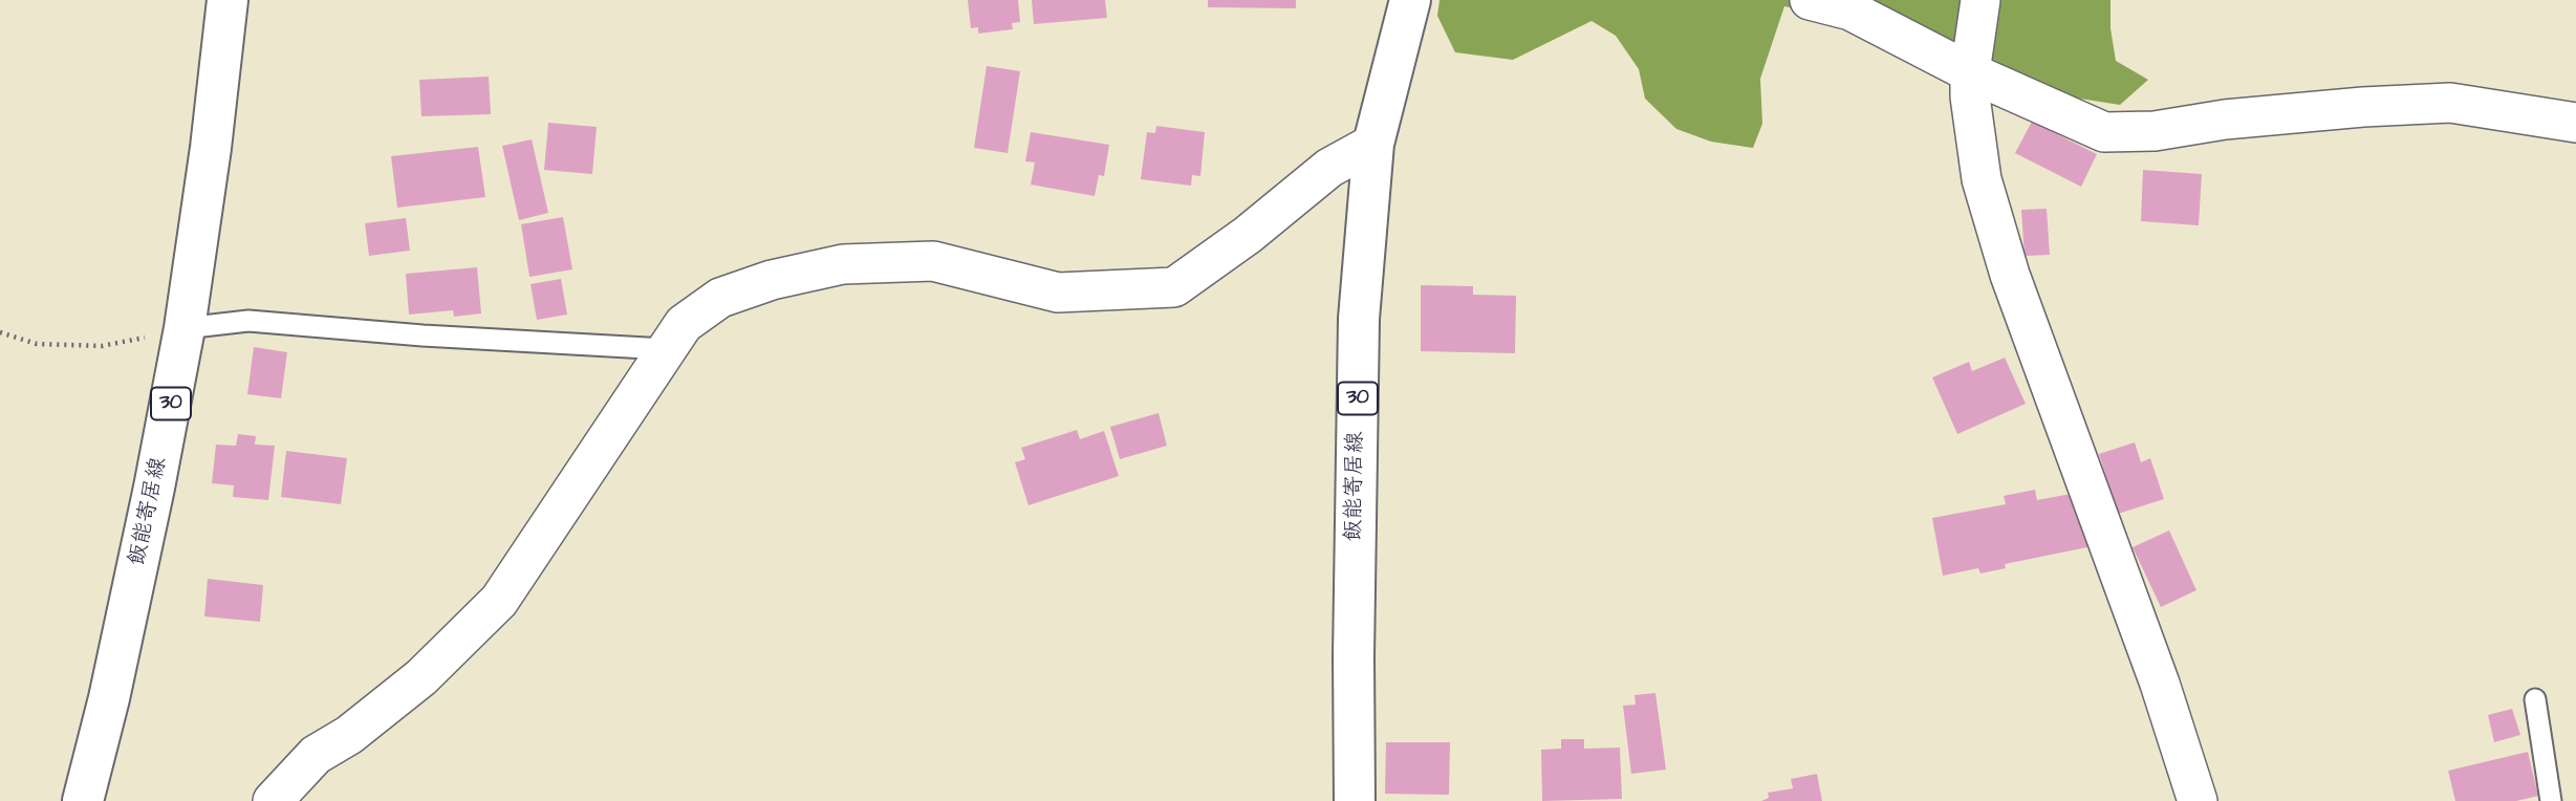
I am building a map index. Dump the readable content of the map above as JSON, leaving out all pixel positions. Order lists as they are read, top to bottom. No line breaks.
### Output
{"streets":{"main road":["30","飯能寄居線"]}}
